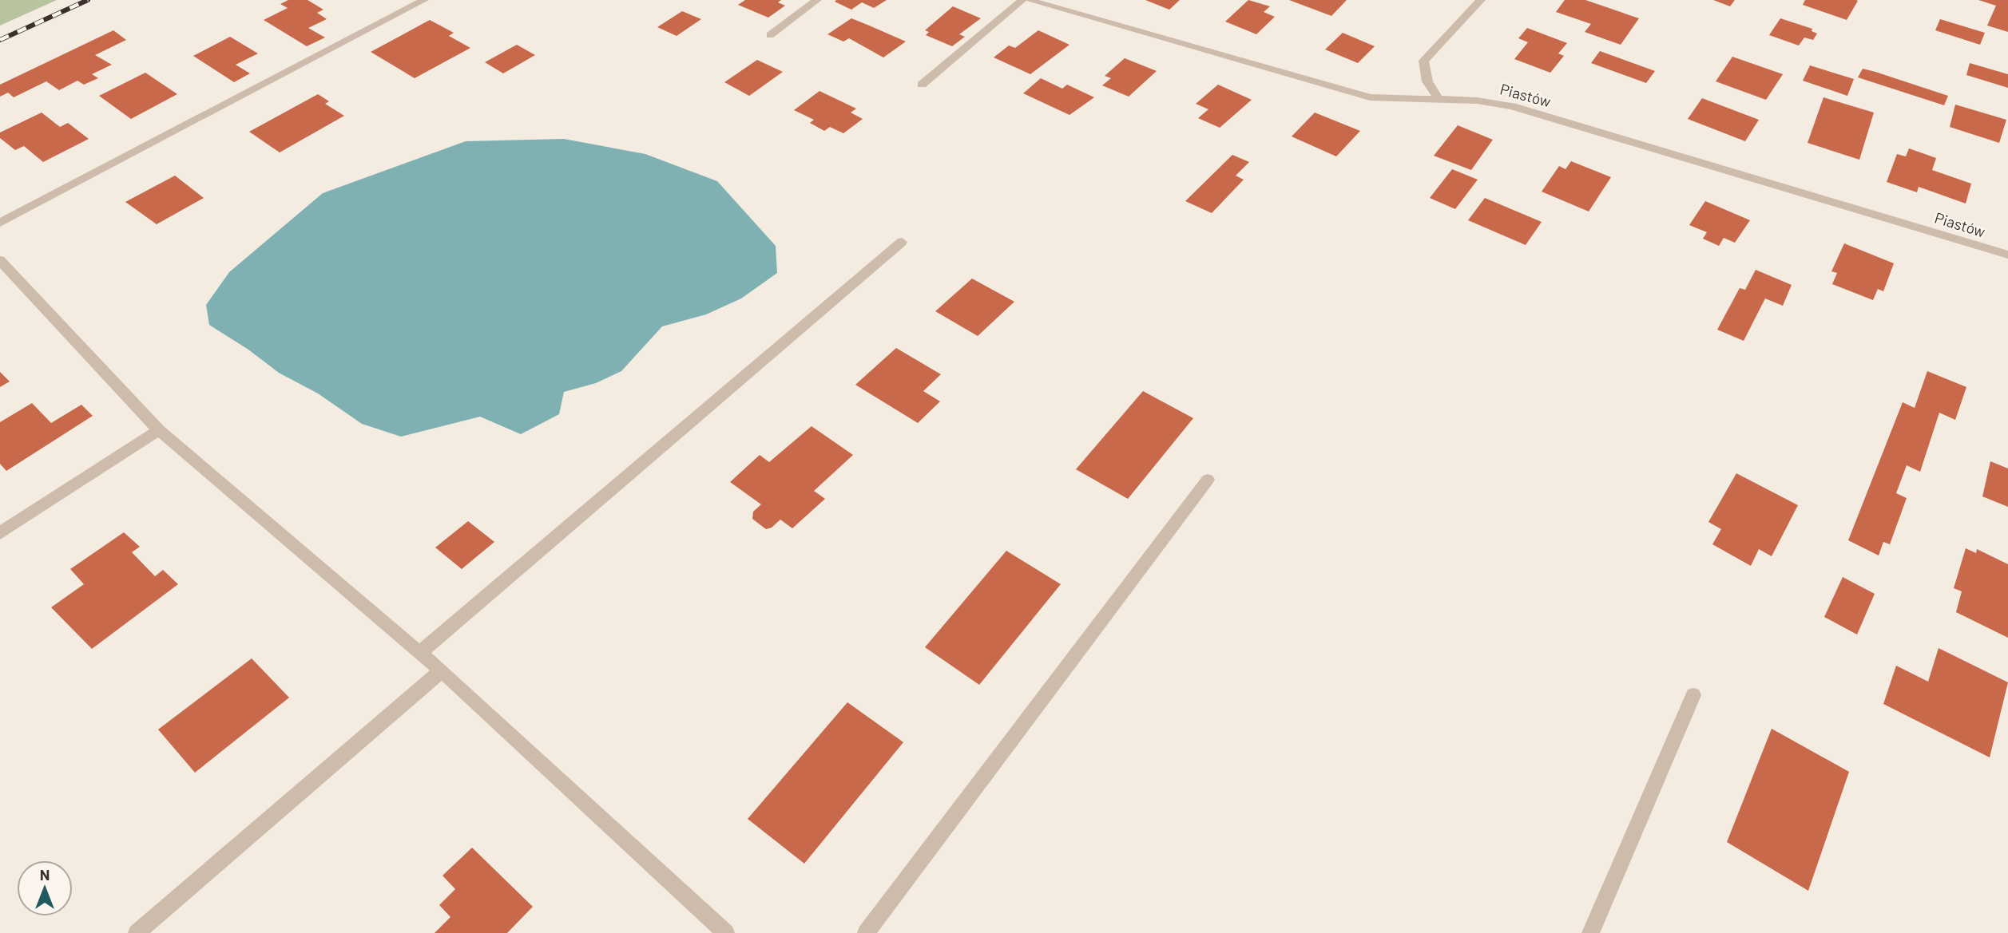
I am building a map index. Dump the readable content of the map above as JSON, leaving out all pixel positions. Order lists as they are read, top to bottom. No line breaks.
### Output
{"streets":{"street":["Piastów"]},"north":"top"}
